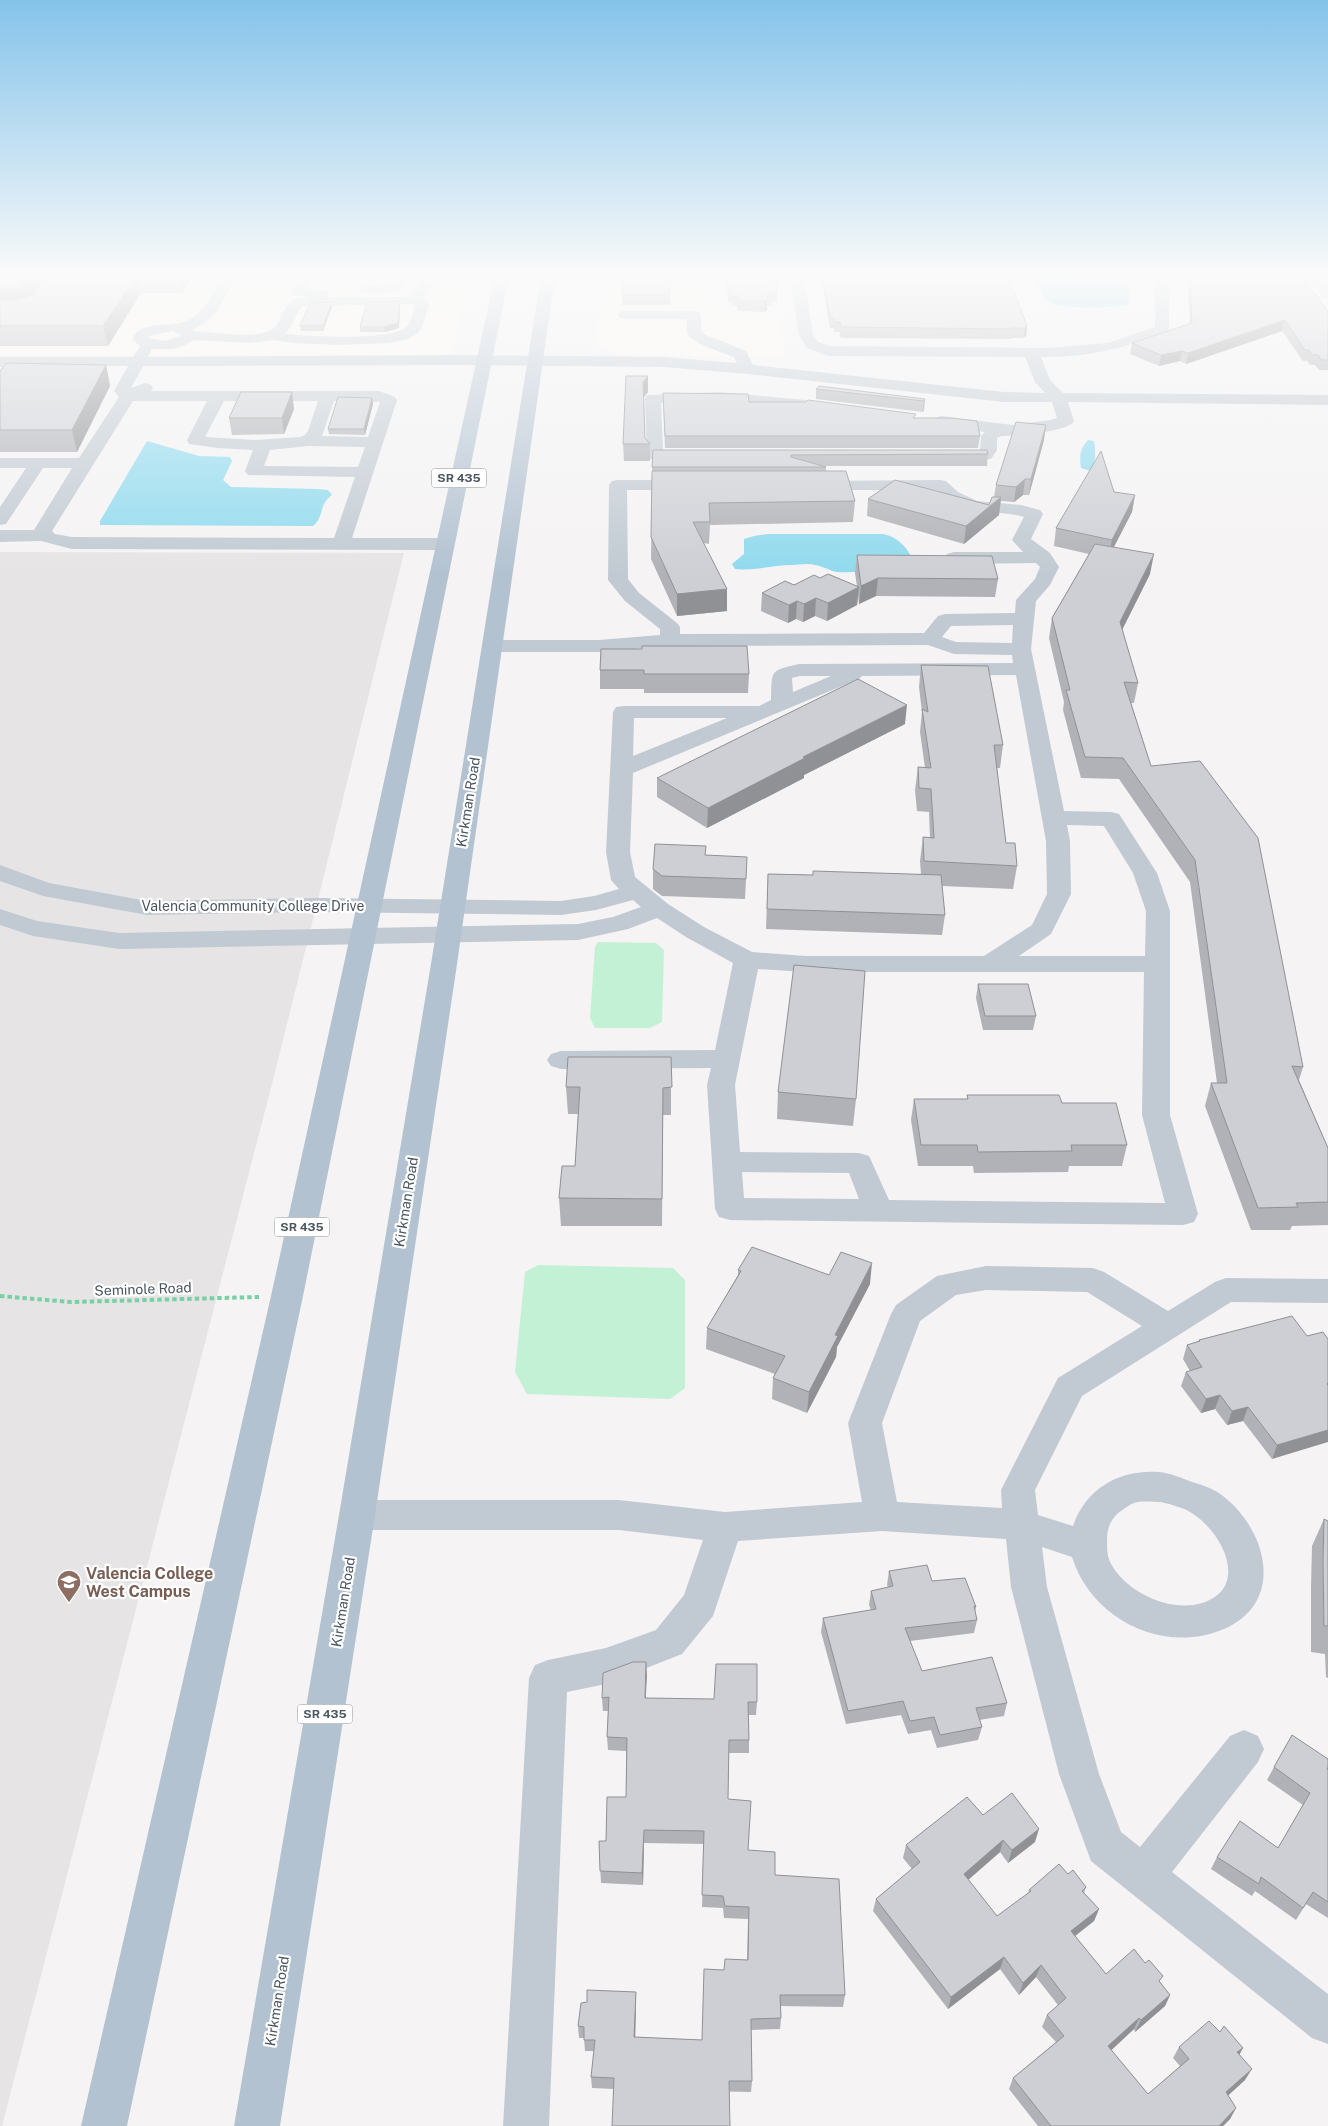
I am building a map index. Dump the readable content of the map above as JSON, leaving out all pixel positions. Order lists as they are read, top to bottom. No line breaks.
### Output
{"streets":{"main road":["SR 435","Kirkman Road"],"street":["Valencia Community College Drive"],"path":["Seminole Road"]},"crossings":[["SR 435","Valencia Community College Drive"],["SR 435","Seminole Road"],["Kirkman Road","Valencia Community College Drive"]],"places":{"school or university":["Valencia College West Campus"]}}
